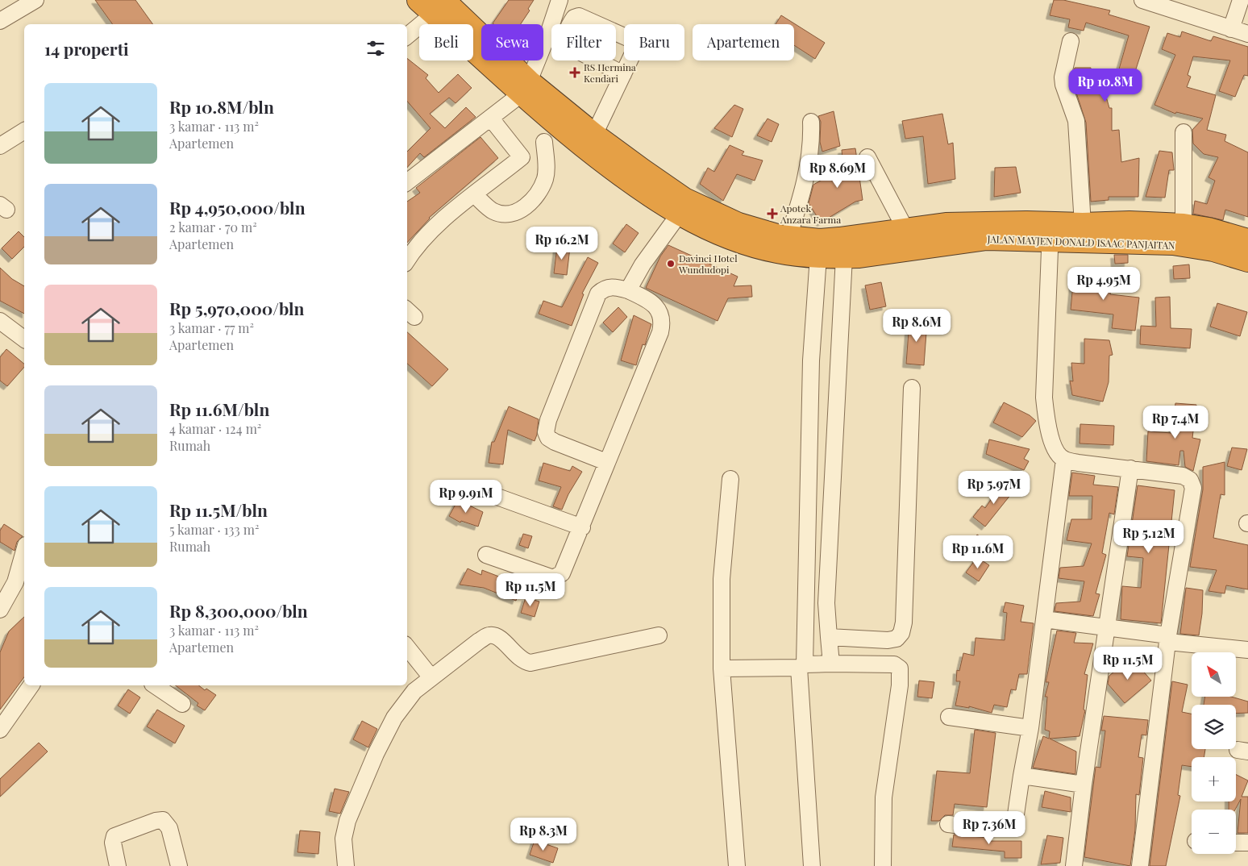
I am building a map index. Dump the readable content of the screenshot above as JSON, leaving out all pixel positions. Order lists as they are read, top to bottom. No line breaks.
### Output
{"streets":{"highway":["JALAN MAYJEN DONALD ISAAC PANJAITAN"]},"places":{"health":["RS Hermina Kendari","Apotek Anzara Farma"],"other":["Davinci Hotel Wundudopi"]},"north":"top left","page":{"chip":["Beli","Sewa","Filter","Baru","Apartemen"],"heading":"14 properti","price":["Rp 10.8M","Rp 8.69M","Rp 16.2M","Rp 4.95M","Rp 8.6M","Rp 7.4M","Rp 5.97M","Rp 9.91M","Rp 5.12M","Rp 11.6M","Rp 11.5M","Rp 11.5M","Rp 7.36M","Rp 8.3M"],"list":[{"name":"Rp 10.8M/bln","note":"3 kamar · 113 m² · Apartemen"},{"name":"Rp 4,950,000/bln","note":"2 kamar · 70 m² · Apartemen"},{"name":"Rp 5,970,000/bln","note":"3 kamar · 77 m² · Apartemen"},{"name":"Rp 11.6M/bln","note":"4 kamar · 124 m² · Rumah"},{"name":"Rp 11.5M/bln","note":"5 kamar · 133 m² · Rumah"},{"name":"Rp 8,300,000/bln","note":"3 kamar · 113 m² · Apartemen"}],"map_buttons":["+","−"]}}
